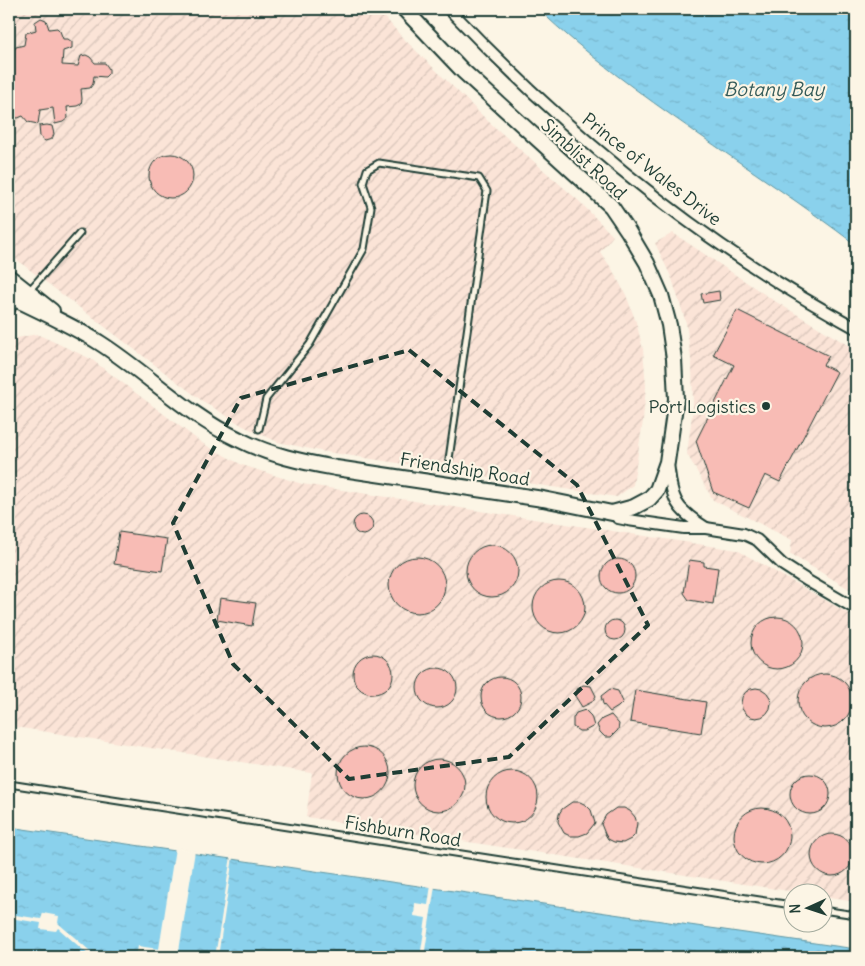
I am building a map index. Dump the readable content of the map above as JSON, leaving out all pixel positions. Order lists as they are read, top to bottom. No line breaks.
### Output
{"streets":{"street":["Simblist Road","Prince of Wales Drive","Friendship Road"],"lane":["Fishburn Road"]},"crossings":[["Simblist Road","Friendship Road"]],"water":["Botany Bay"],"places":["Port Logistics"],"north":"left"}
